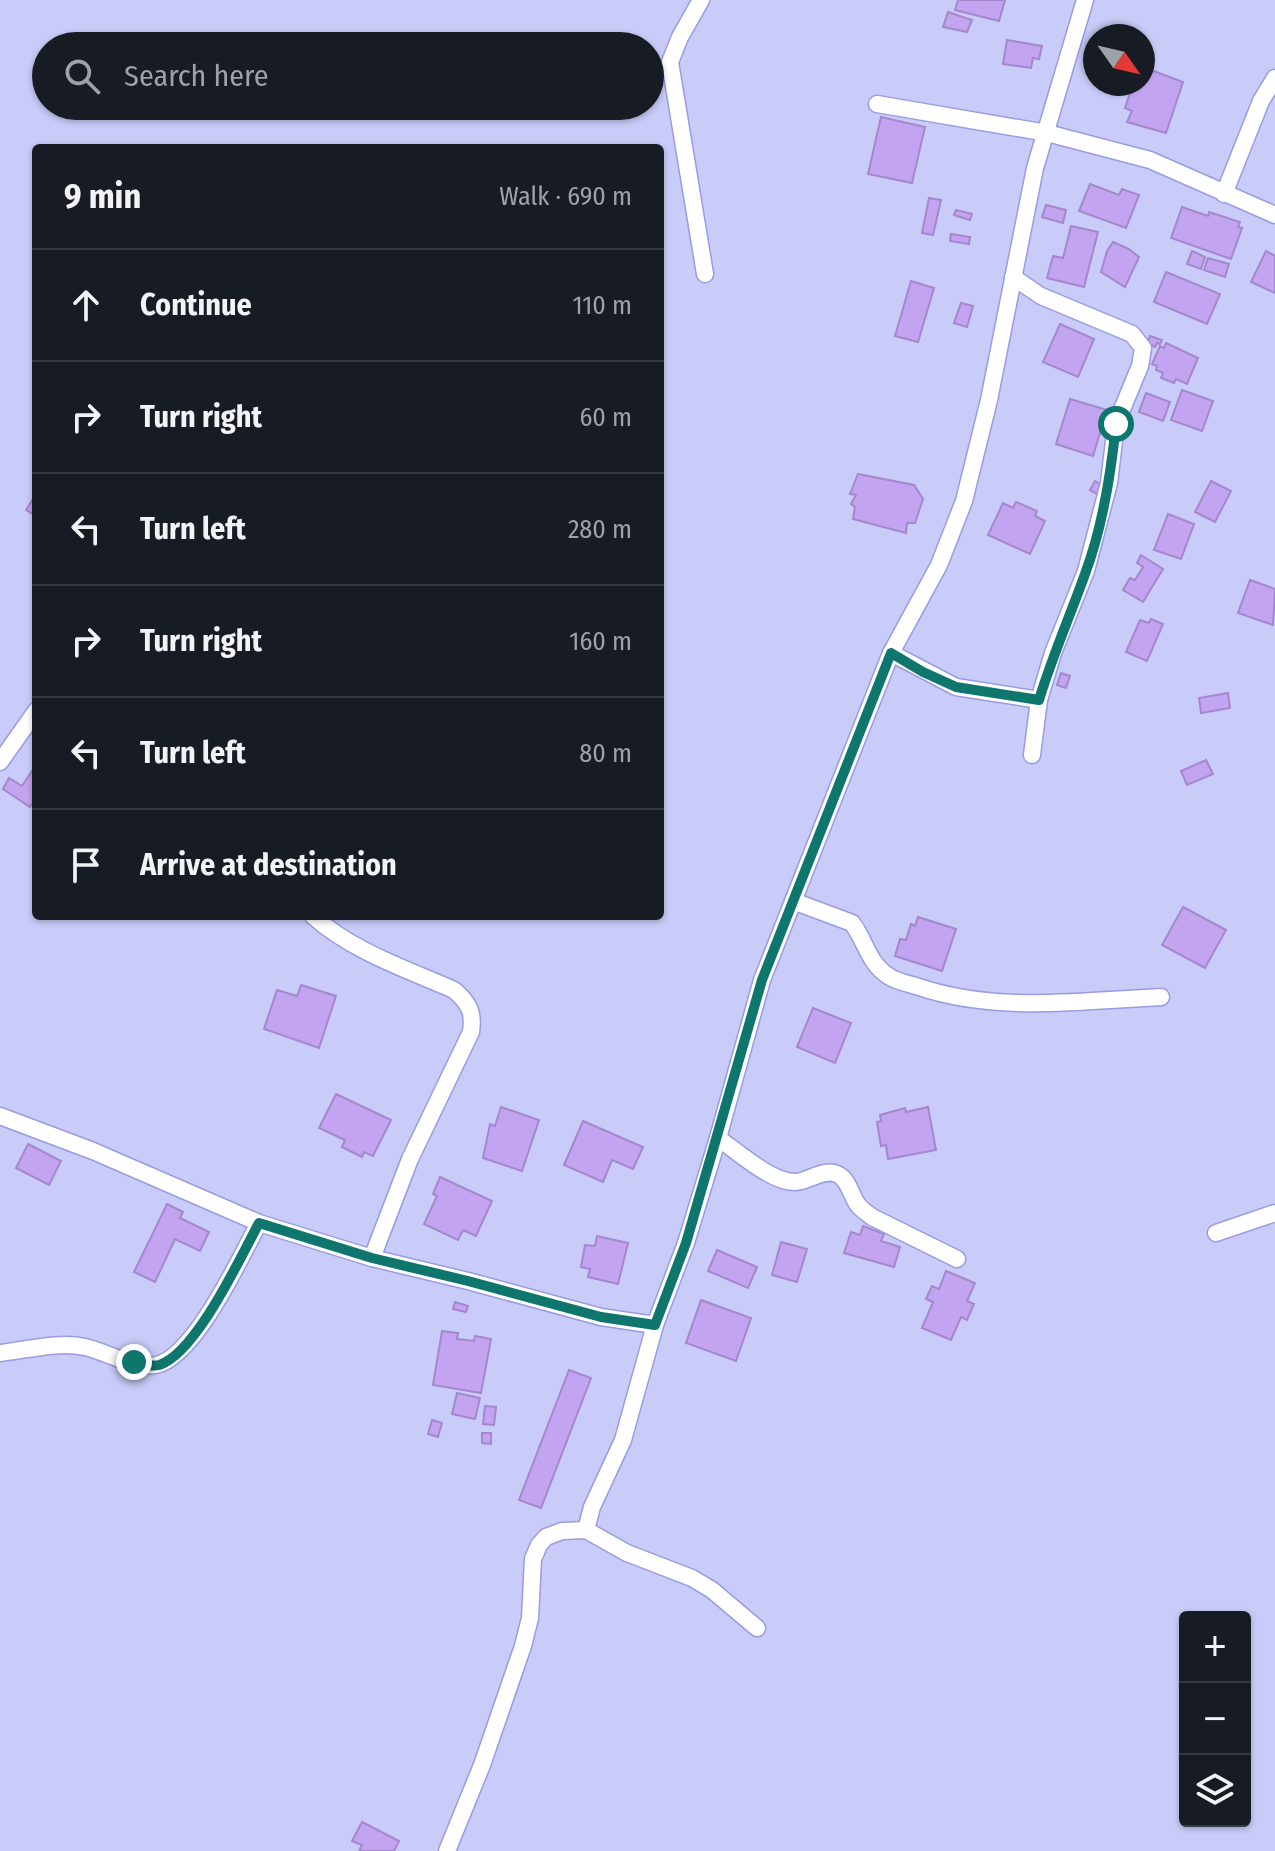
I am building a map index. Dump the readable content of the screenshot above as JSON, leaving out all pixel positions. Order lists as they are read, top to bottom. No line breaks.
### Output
{"north":"bottom right","page":{"search":"Search here","heading":["9 min","Walk · 690 m"],"list":[["Continue","110 m"],["Turn right","60 m"],["Turn left","280 m"],["Turn right","160 m"],["Turn left","80 m"],"Arrive at destination"],"map_buttons":["+","−"]}}
